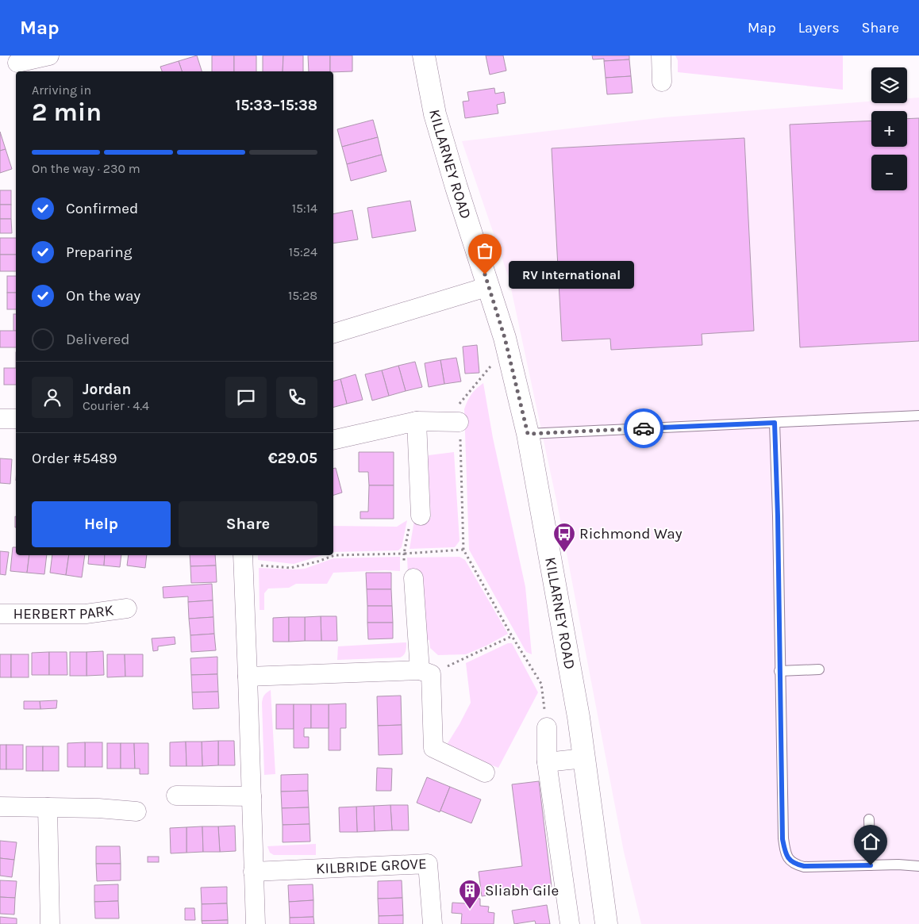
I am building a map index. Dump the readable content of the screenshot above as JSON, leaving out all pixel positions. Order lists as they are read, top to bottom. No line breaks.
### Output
{"streets":{"main road":["KILLARNEY ROAD"],"street":["HERBERT PARK","KILBRIDE GROVE"]},"places":{"other":["RV International"],"bus stop":["Richmond Way"],"building":["Sliabh Gile"]},"page":{"header":"Map","nav":["Map","Layers","Share"],"map_buttons":["+","−"],"heading":["2 min","Arriving in","15:33–15:38"],"panel":["Jordan","Courier · 4.4","Order #5489","€29.05"],"bar":"On the way · 230 m","list":[["Confirmed","15:14"],["Preparing","15:24"],["On the way","15:28"],"Delivered"],"bubble":"RV International","buttons":["Help","Share"]}}
